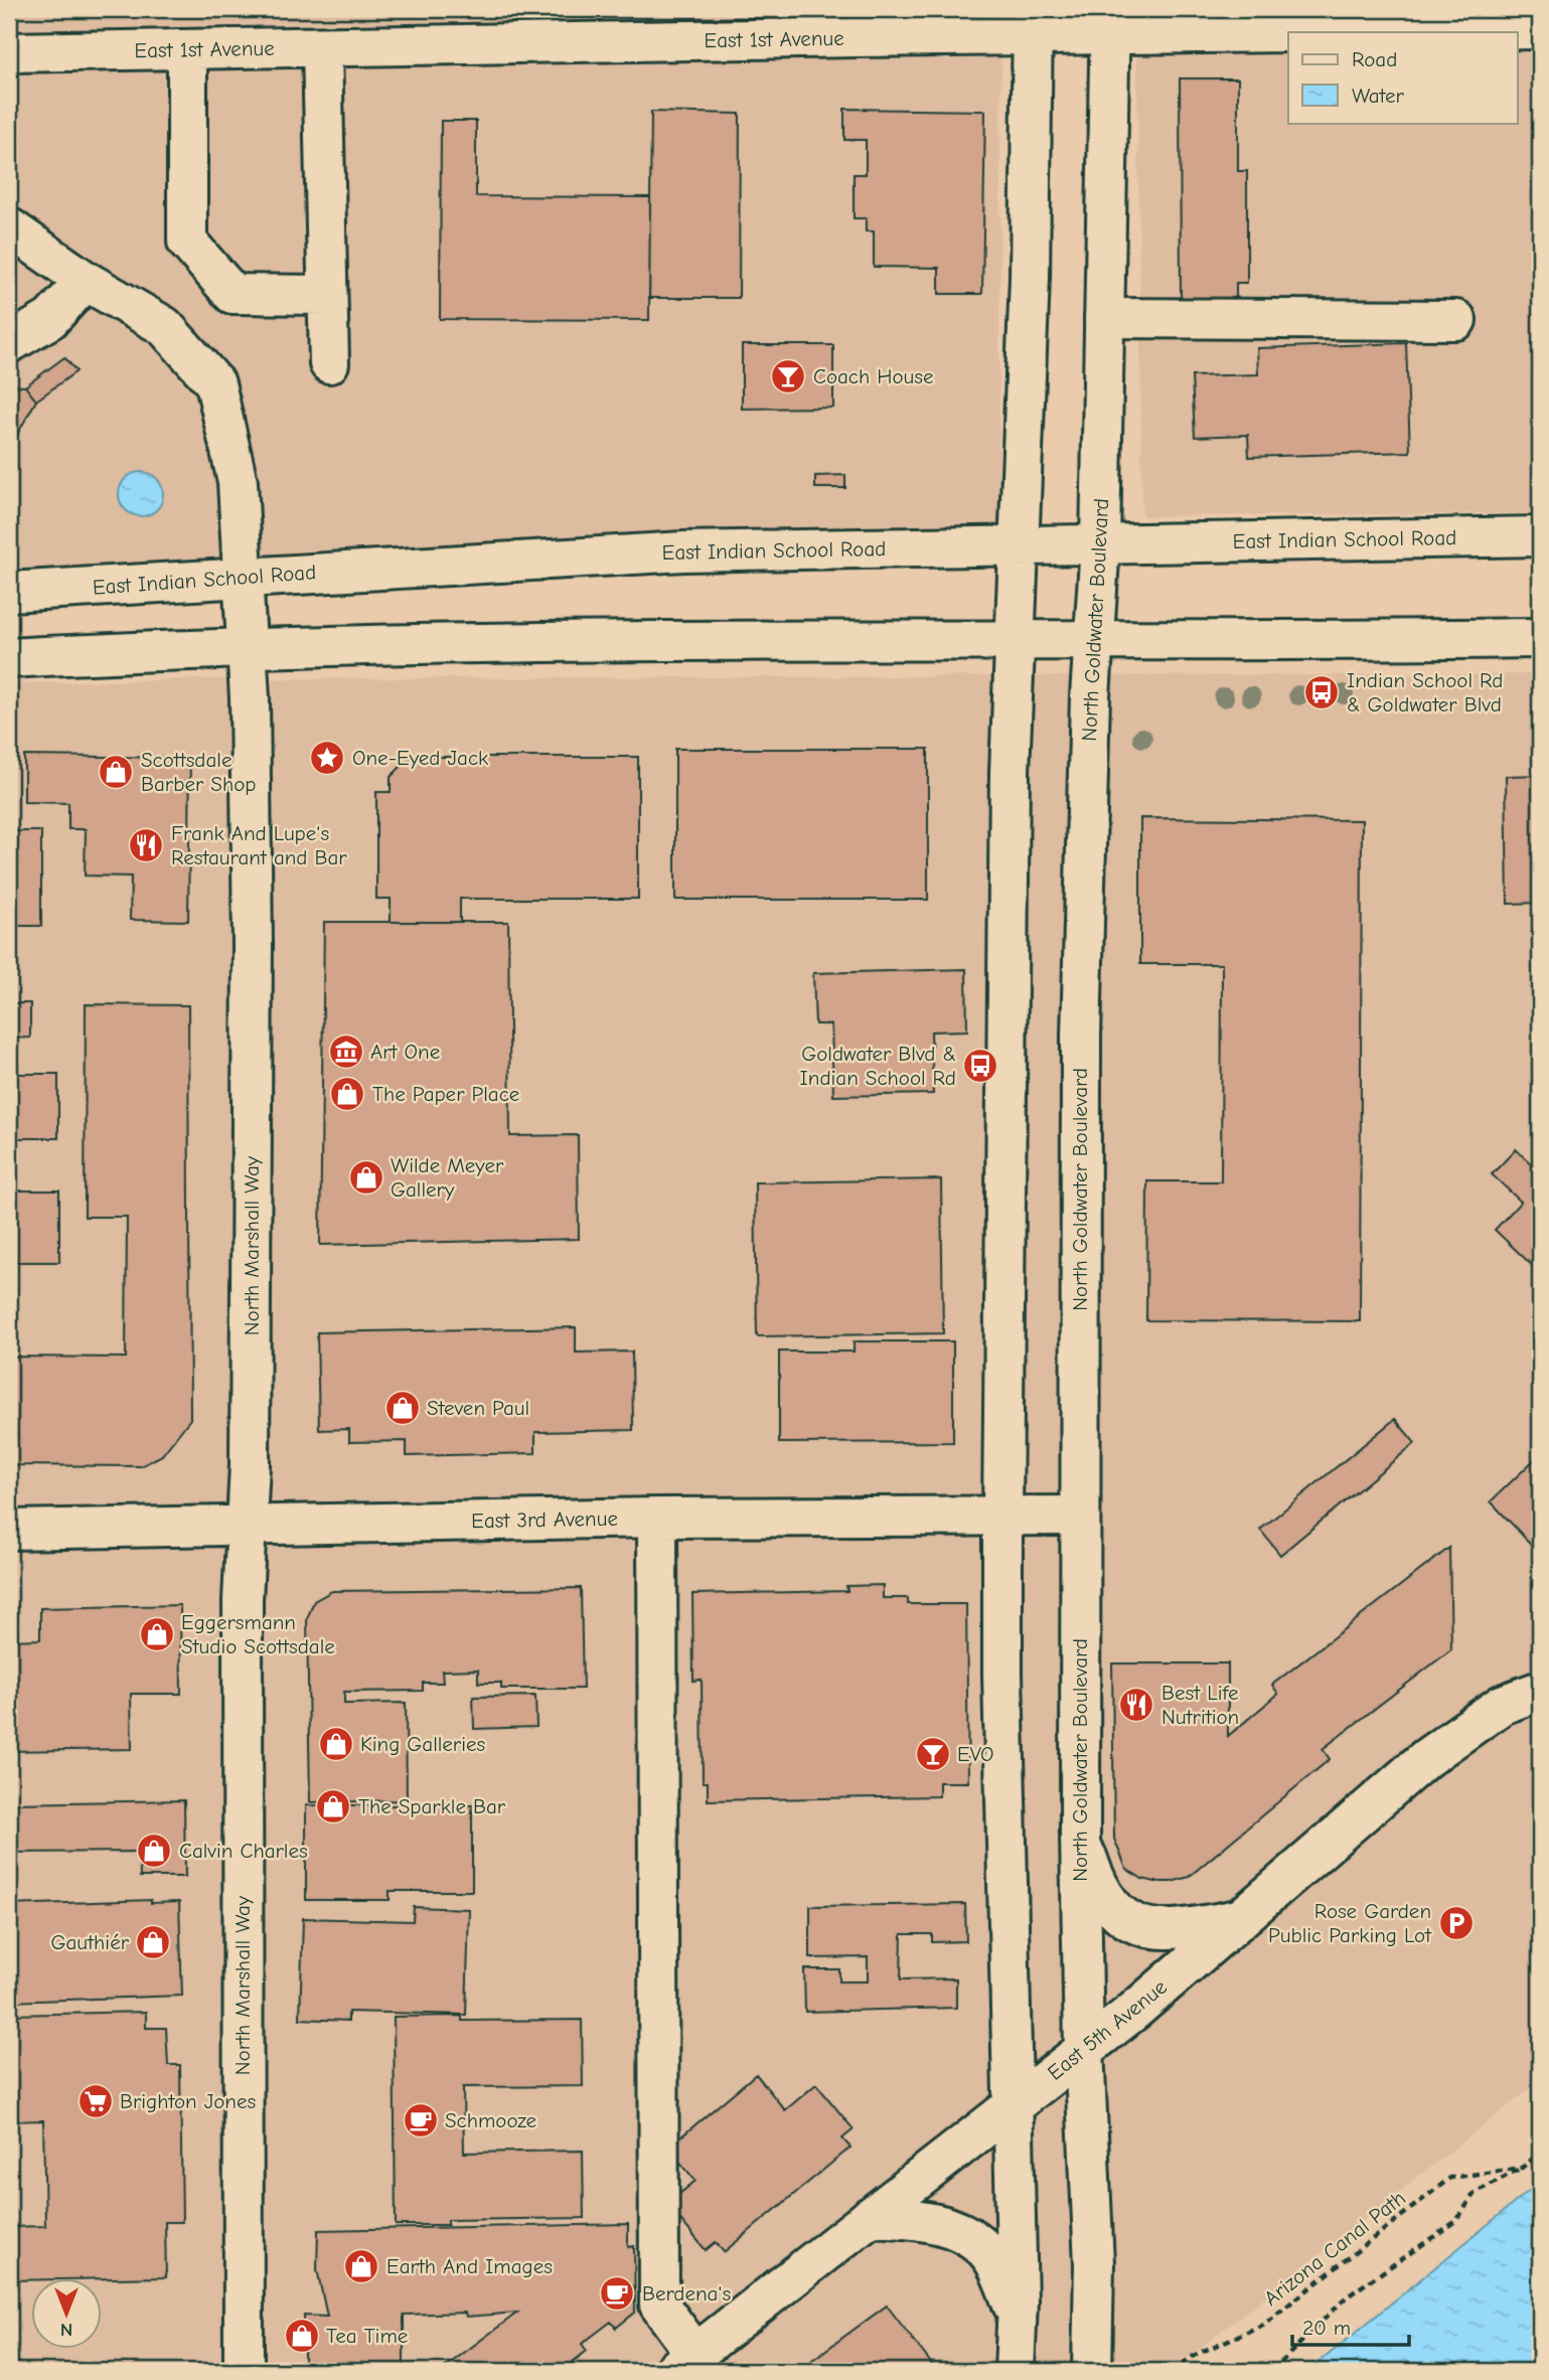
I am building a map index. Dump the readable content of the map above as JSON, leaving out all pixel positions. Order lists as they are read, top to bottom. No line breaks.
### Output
{"streets":{"main road":["East 1st Avenue","East Indian School Road","North Goldwater Boulevard","North Marshall Way","East 3rd Avenue","East 5th Avenue"],"path":["Arizona Canal Path"]},"crossings":[["East 1st Avenue","North Goldwater Boulevard"],["East Indian School Road","North Goldwater Boulevard"],["East Indian School Road","North Marshall Way"],["North Goldwater Boulevard","East 3rd Avenue"],["North Goldwater Boulevard","East 5th Avenue"],["North Marshall Way","East 3rd Avenue"]],"places":{"bar":["Coach House","EVO"],"bus stop":["Indian School Rd & Goldwater Blvd","Goldwater Blvd & Indian School Rd"],"place":["One-Eyed Jack"],"shop":["Scottsdale Barber Shop","The Paper Place","Wilde Meyer Gallery","Steven Paul","Eggersmann Studio Scottsdale","King Galleries","The Sparkle Bar","Calvin Charles","Gauthiér","Earth And Images","Tea Time"],"restaurant":["Frank And Lupe's Restaurant and Bar","Best Life Nutrition"],"museum":["Art One"],"parking":["Rose Garden Public Parking Lot"],"supermarket":["Brighton Jones"],"cafe":["Schmooze","Berdena's"]},"legend":["Road","Water"],"scale_bar":"20 m","north":"bottom"}
